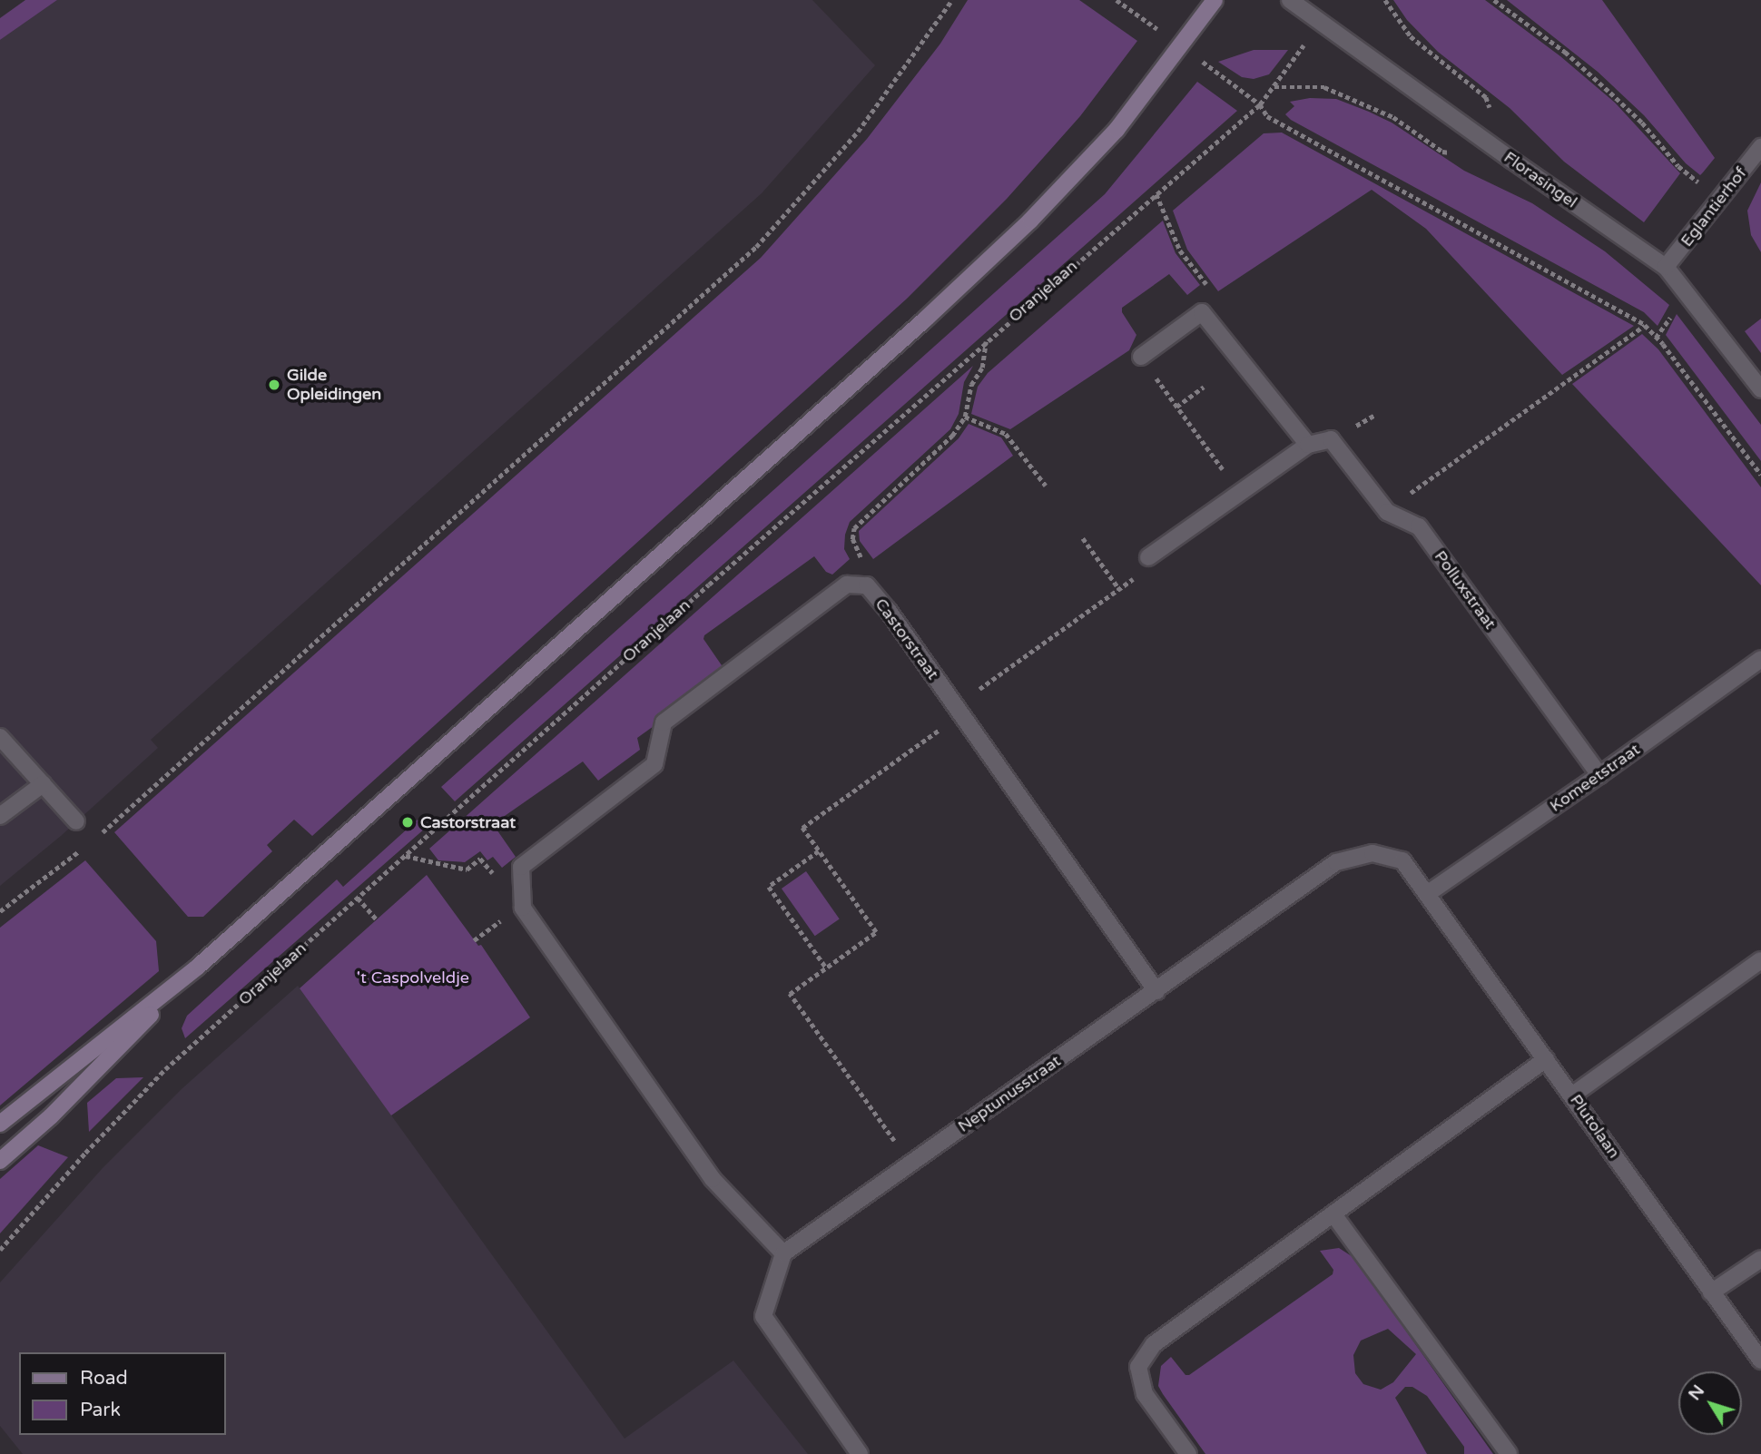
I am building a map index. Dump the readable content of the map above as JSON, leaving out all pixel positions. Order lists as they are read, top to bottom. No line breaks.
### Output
{"streets":{"street":["Florasingel","Eglantierhof","Polluxstraat","Castorstraat","Komeetstraat","Neptunusstraat","Plutolaan"],"path":["Oranjelaan"]},"crossings":[["Florasingel","Eglantierhof"],["Florasingel","Oranjelaan"],["Polluxstraat","Komeetstraat"],["Castorstraat","Neptunusstraat"],["Komeetstraat","Neptunusstraat"],["Komeetstraat","Plutolaan"],["Neptunusstraat","Plutolaan"]],"parks":["'t Caspolveldje"],"places":["Gilde Opleidingen","Castorstraat"],"legend":["Road","Park"],"north":"top left"}
